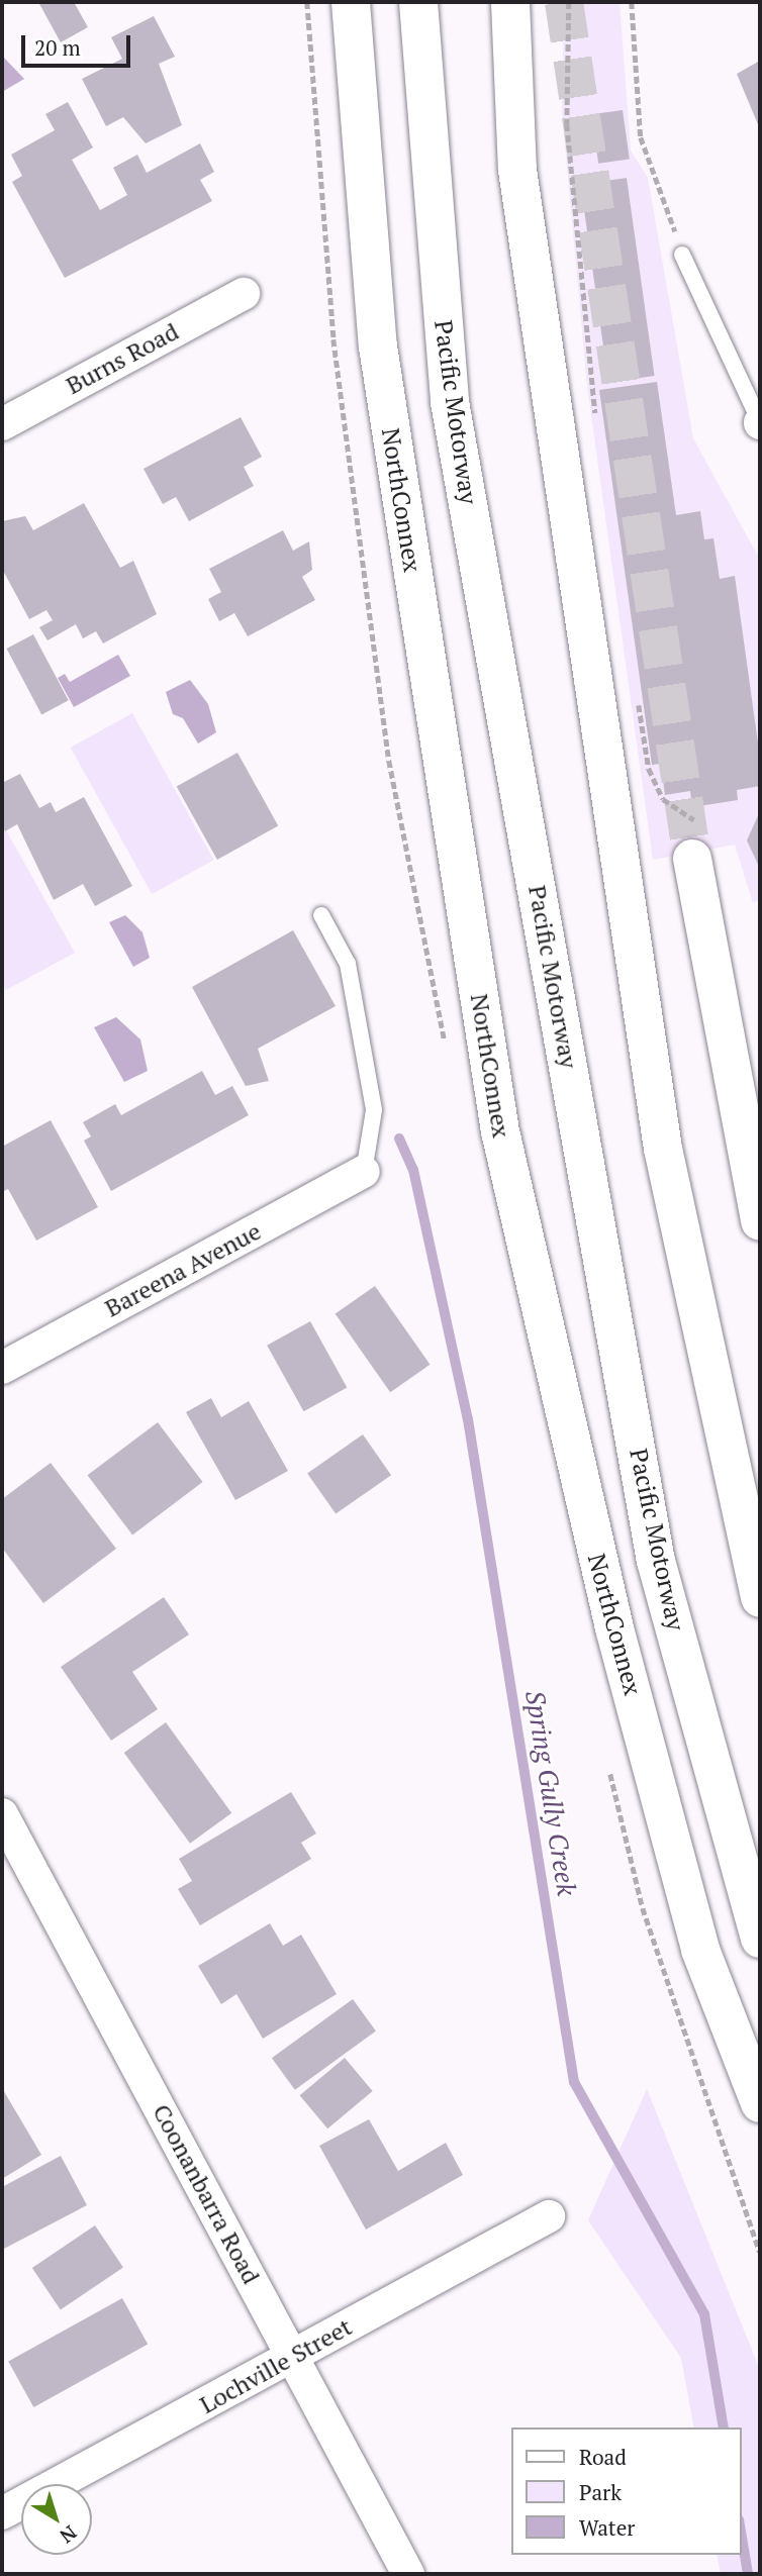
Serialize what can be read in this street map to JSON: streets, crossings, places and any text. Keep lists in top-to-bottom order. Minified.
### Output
{"streets":{"highway":["Pacific Motorway","NorthConnex"],"street":["Burns Road","Bareena Avenue","Coonanbarra Road","Lochville Street"]},"crossings":[["Coonanbarra Road","Lochville Street"]],"water":["Spring Gully Creek"],"legend":["Road","Park","Water"],"scale_bar":"20 m","north":"bottom right"}
